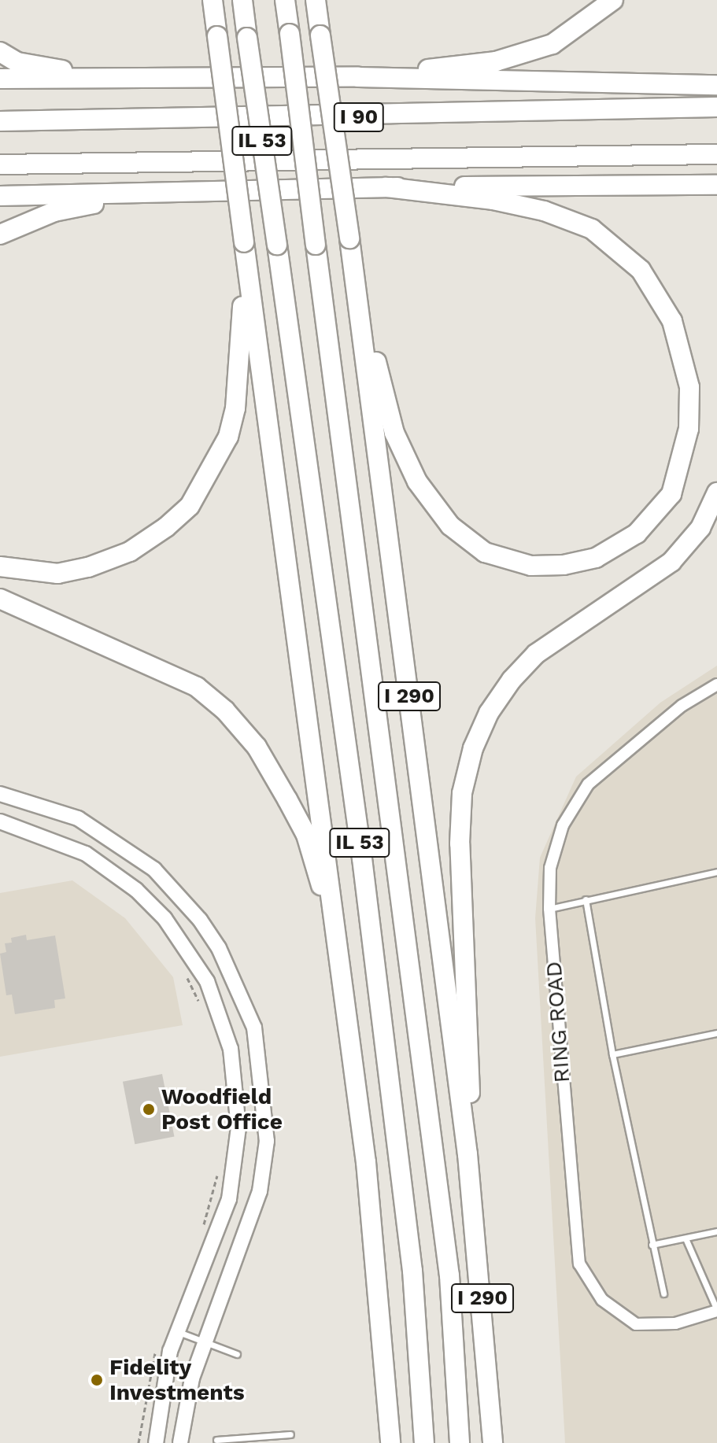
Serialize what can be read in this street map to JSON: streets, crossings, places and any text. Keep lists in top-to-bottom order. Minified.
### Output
{"streets":{"highway":["I 90","IL 53","I 290"],"street":["RING ROAD"]},"places":["Woodfield Post Office","Fidelity Investments"]}
